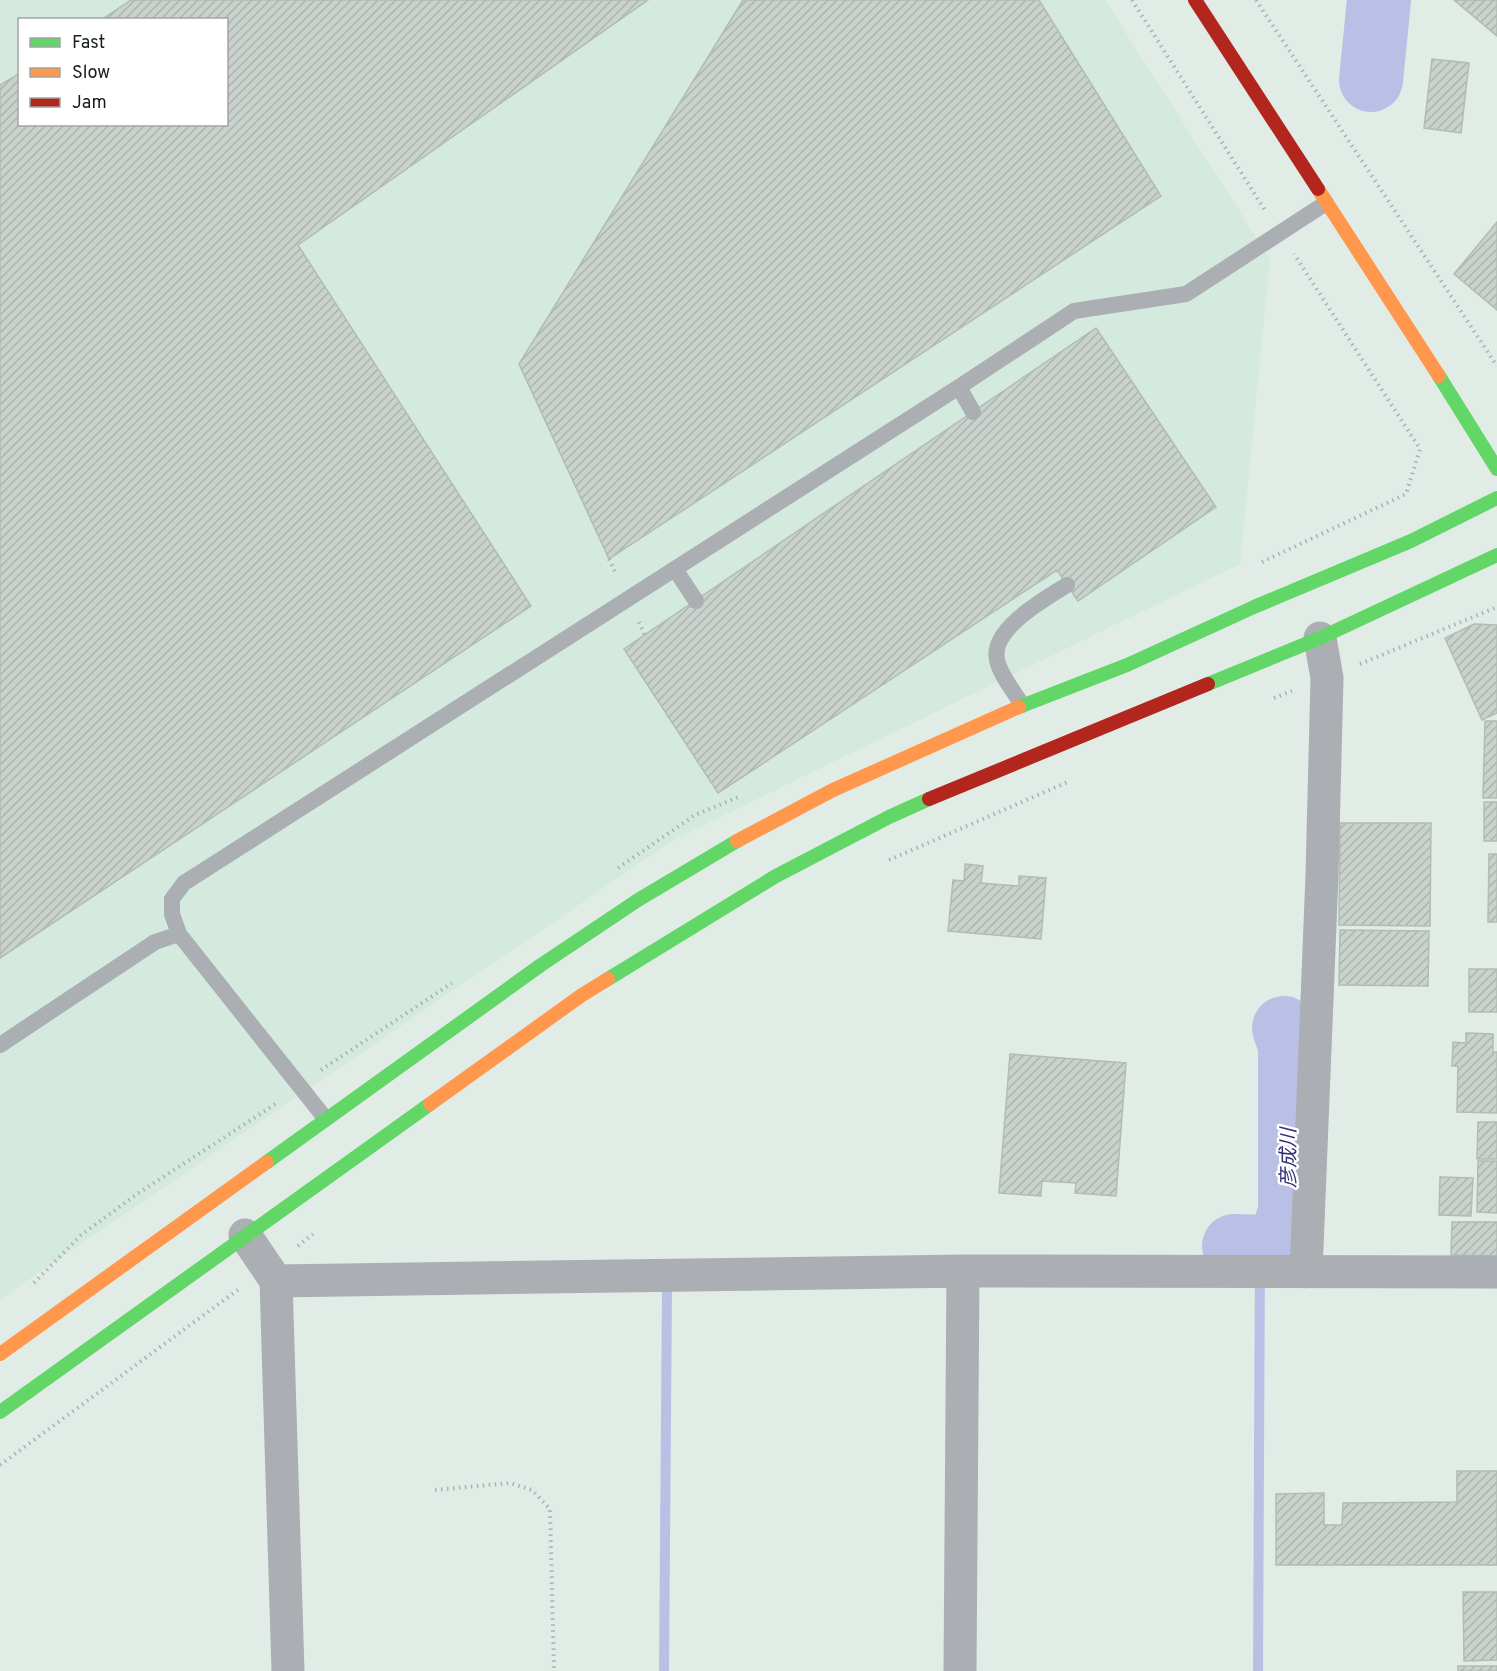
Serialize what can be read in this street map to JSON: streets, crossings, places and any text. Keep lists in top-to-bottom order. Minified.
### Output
{"water":["彦成川"],"legend":["Fast","Slow","Jam"]}
